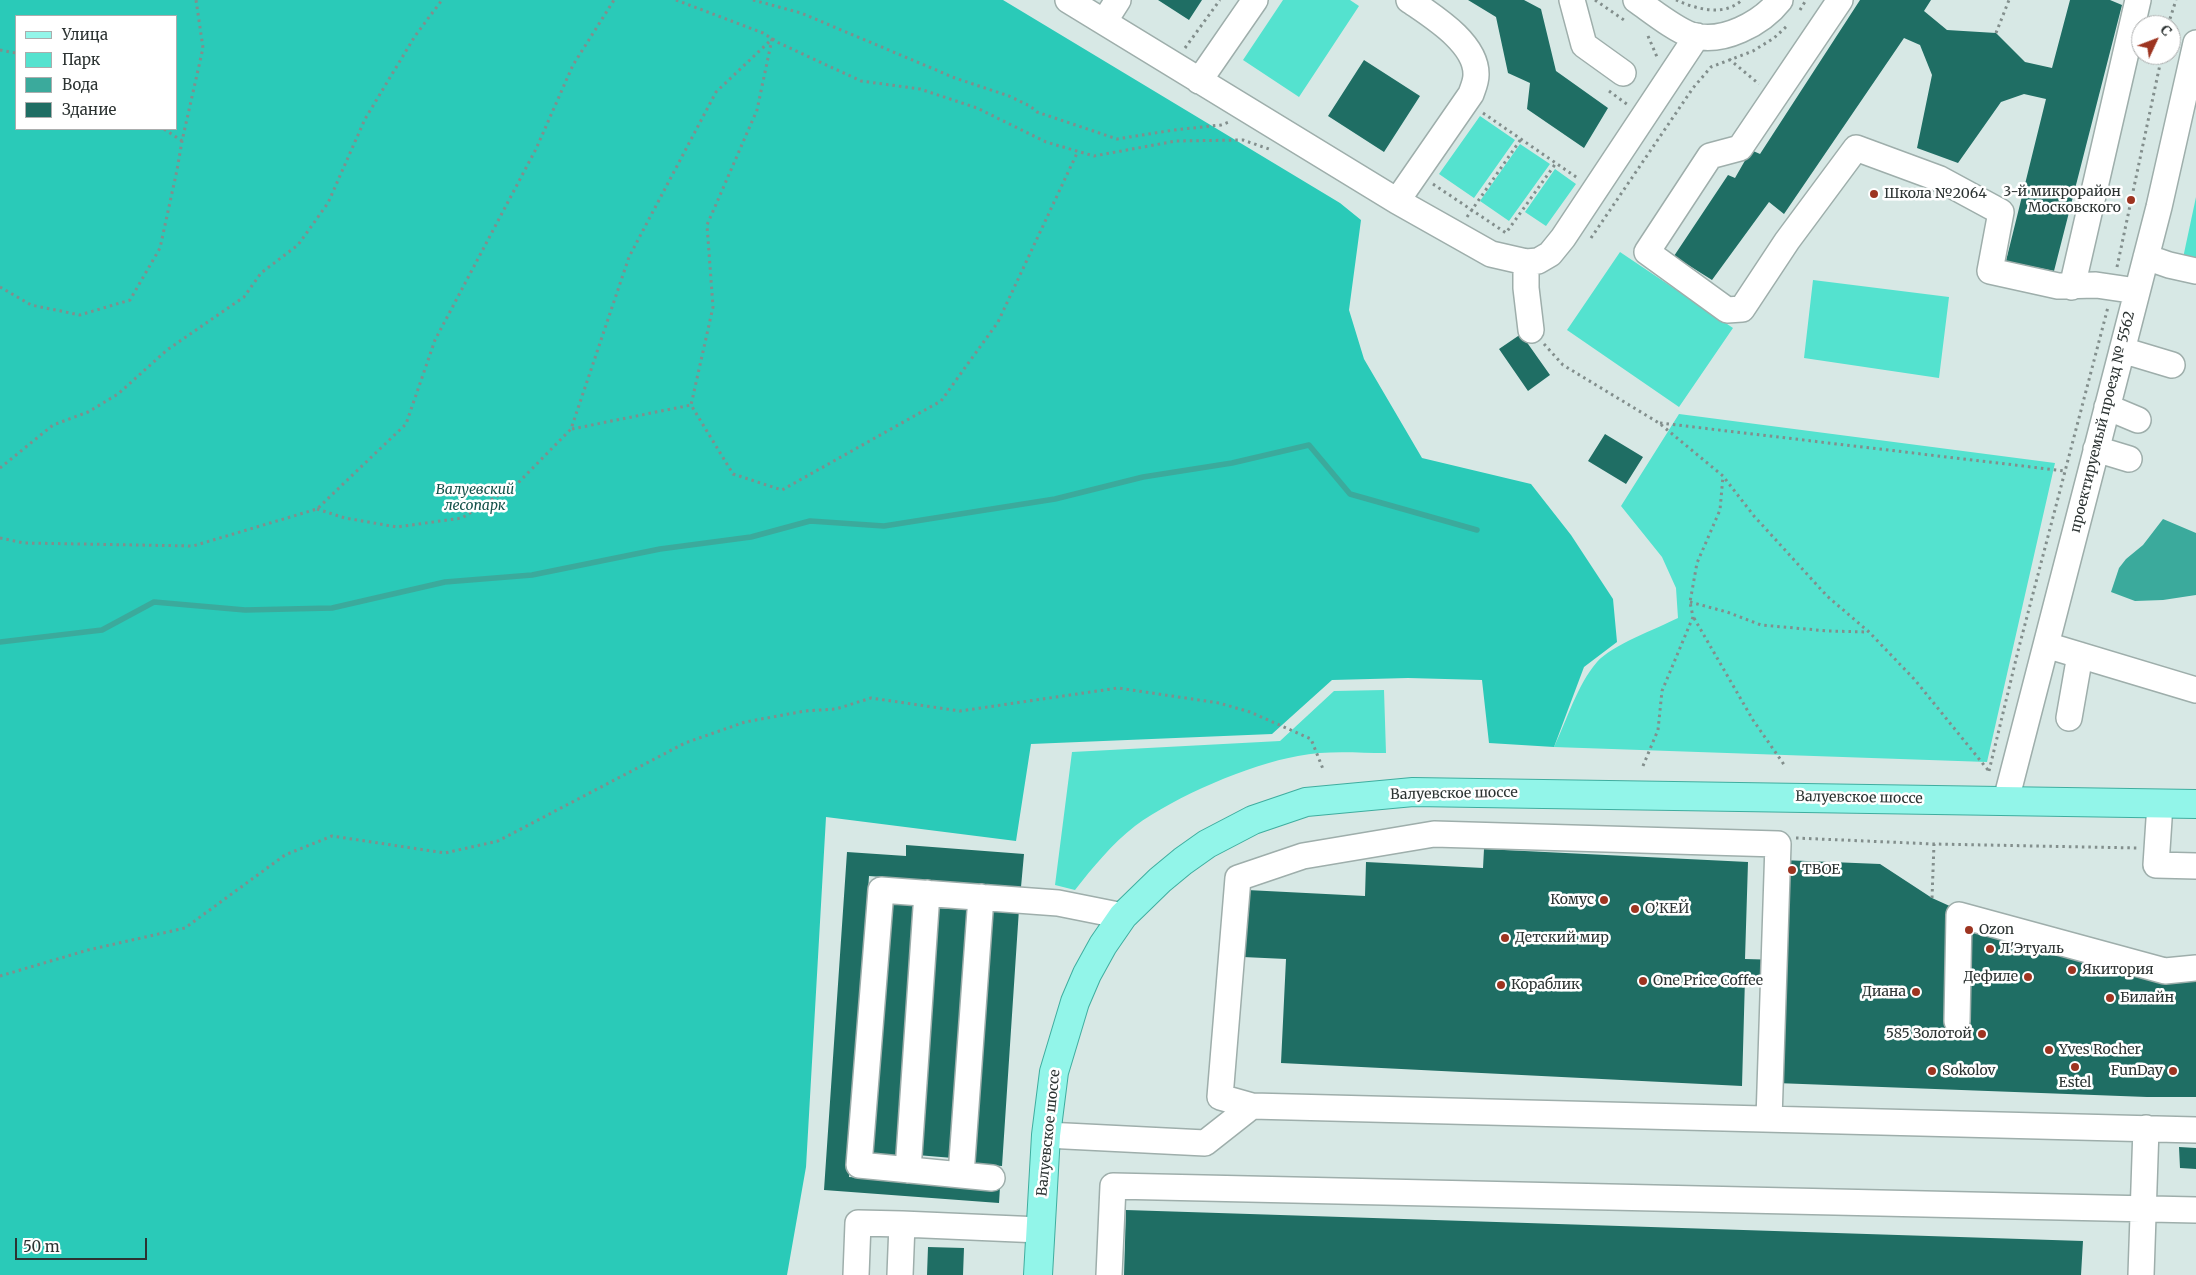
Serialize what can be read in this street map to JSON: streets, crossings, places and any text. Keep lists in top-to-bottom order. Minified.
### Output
{"streets":{"main road":["Валуевское шоссе"],"street":["проектируемый проезд № 5562"]},"crossings":[["проектируемый проезд № 5562","Валуевское шоссе"]],"parks":["Валуевский лесопарк"],"places":["Школа №2064","3-й микрорайон Московского","ТВОЕ","Комус","О’КЕЙ","Ozon","Детский мир","Л'Этуаль","Якитория","Дефиле","One Price Coffee","Кораблик","Диана","Билайн","585 Золотой","Yves Rocher","Estel","Sokolov","FunDay"],"legend":["Улица","Парк","Вода","Здание"],"scale_bar":"50 m","north":"top right"}
